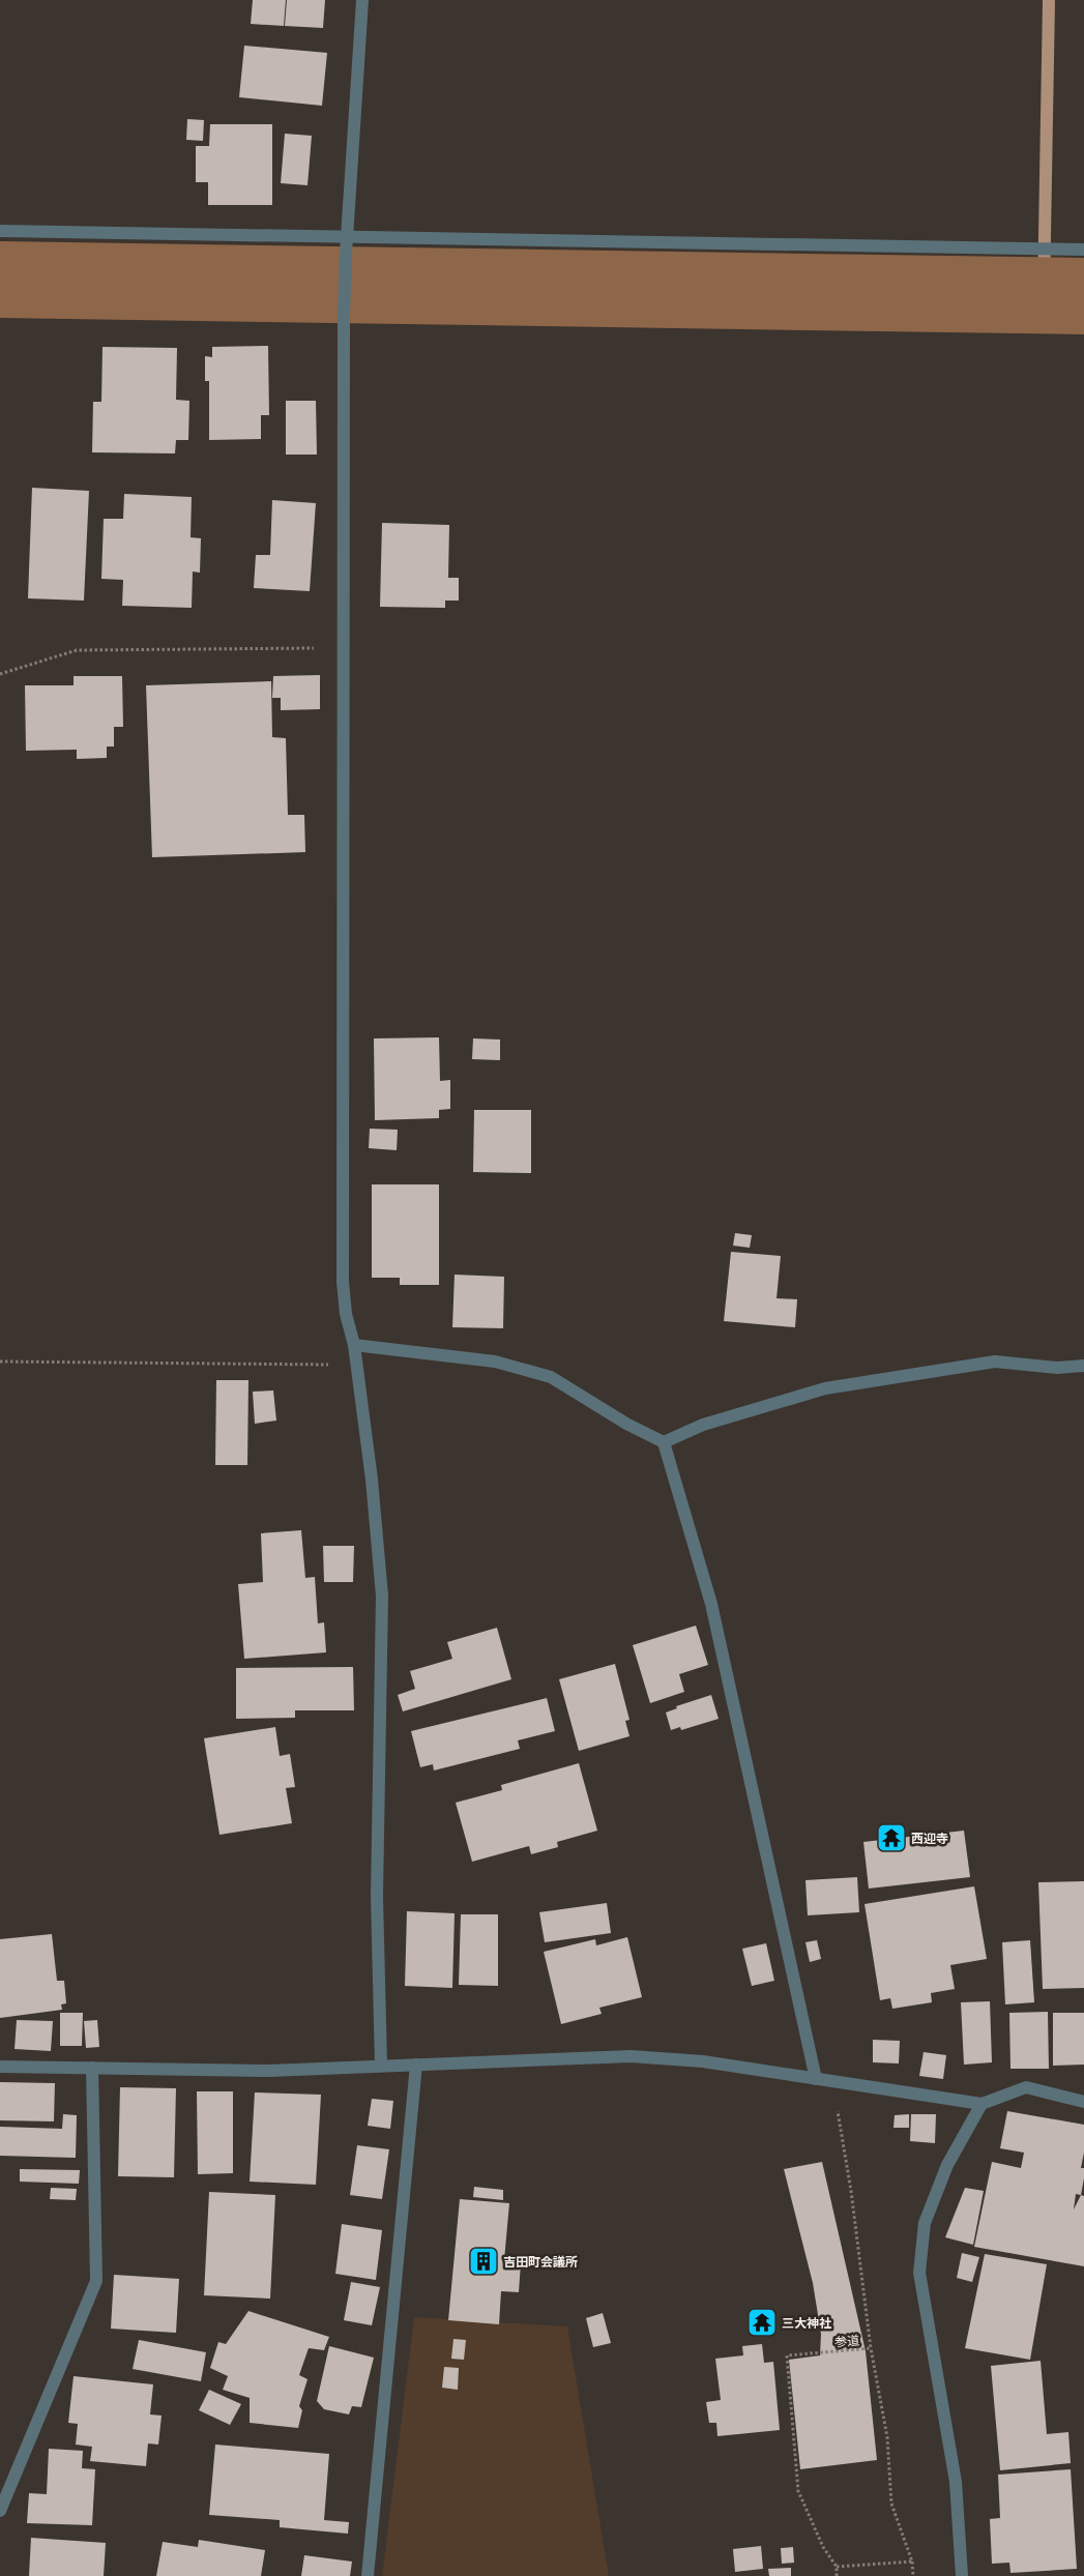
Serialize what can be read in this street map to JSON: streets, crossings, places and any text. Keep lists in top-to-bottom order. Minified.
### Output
{"streets":{"path":["参道"]},"places":{"temple":["西迎寺","三大神社"],"building":["吉田町会議所"]}}
